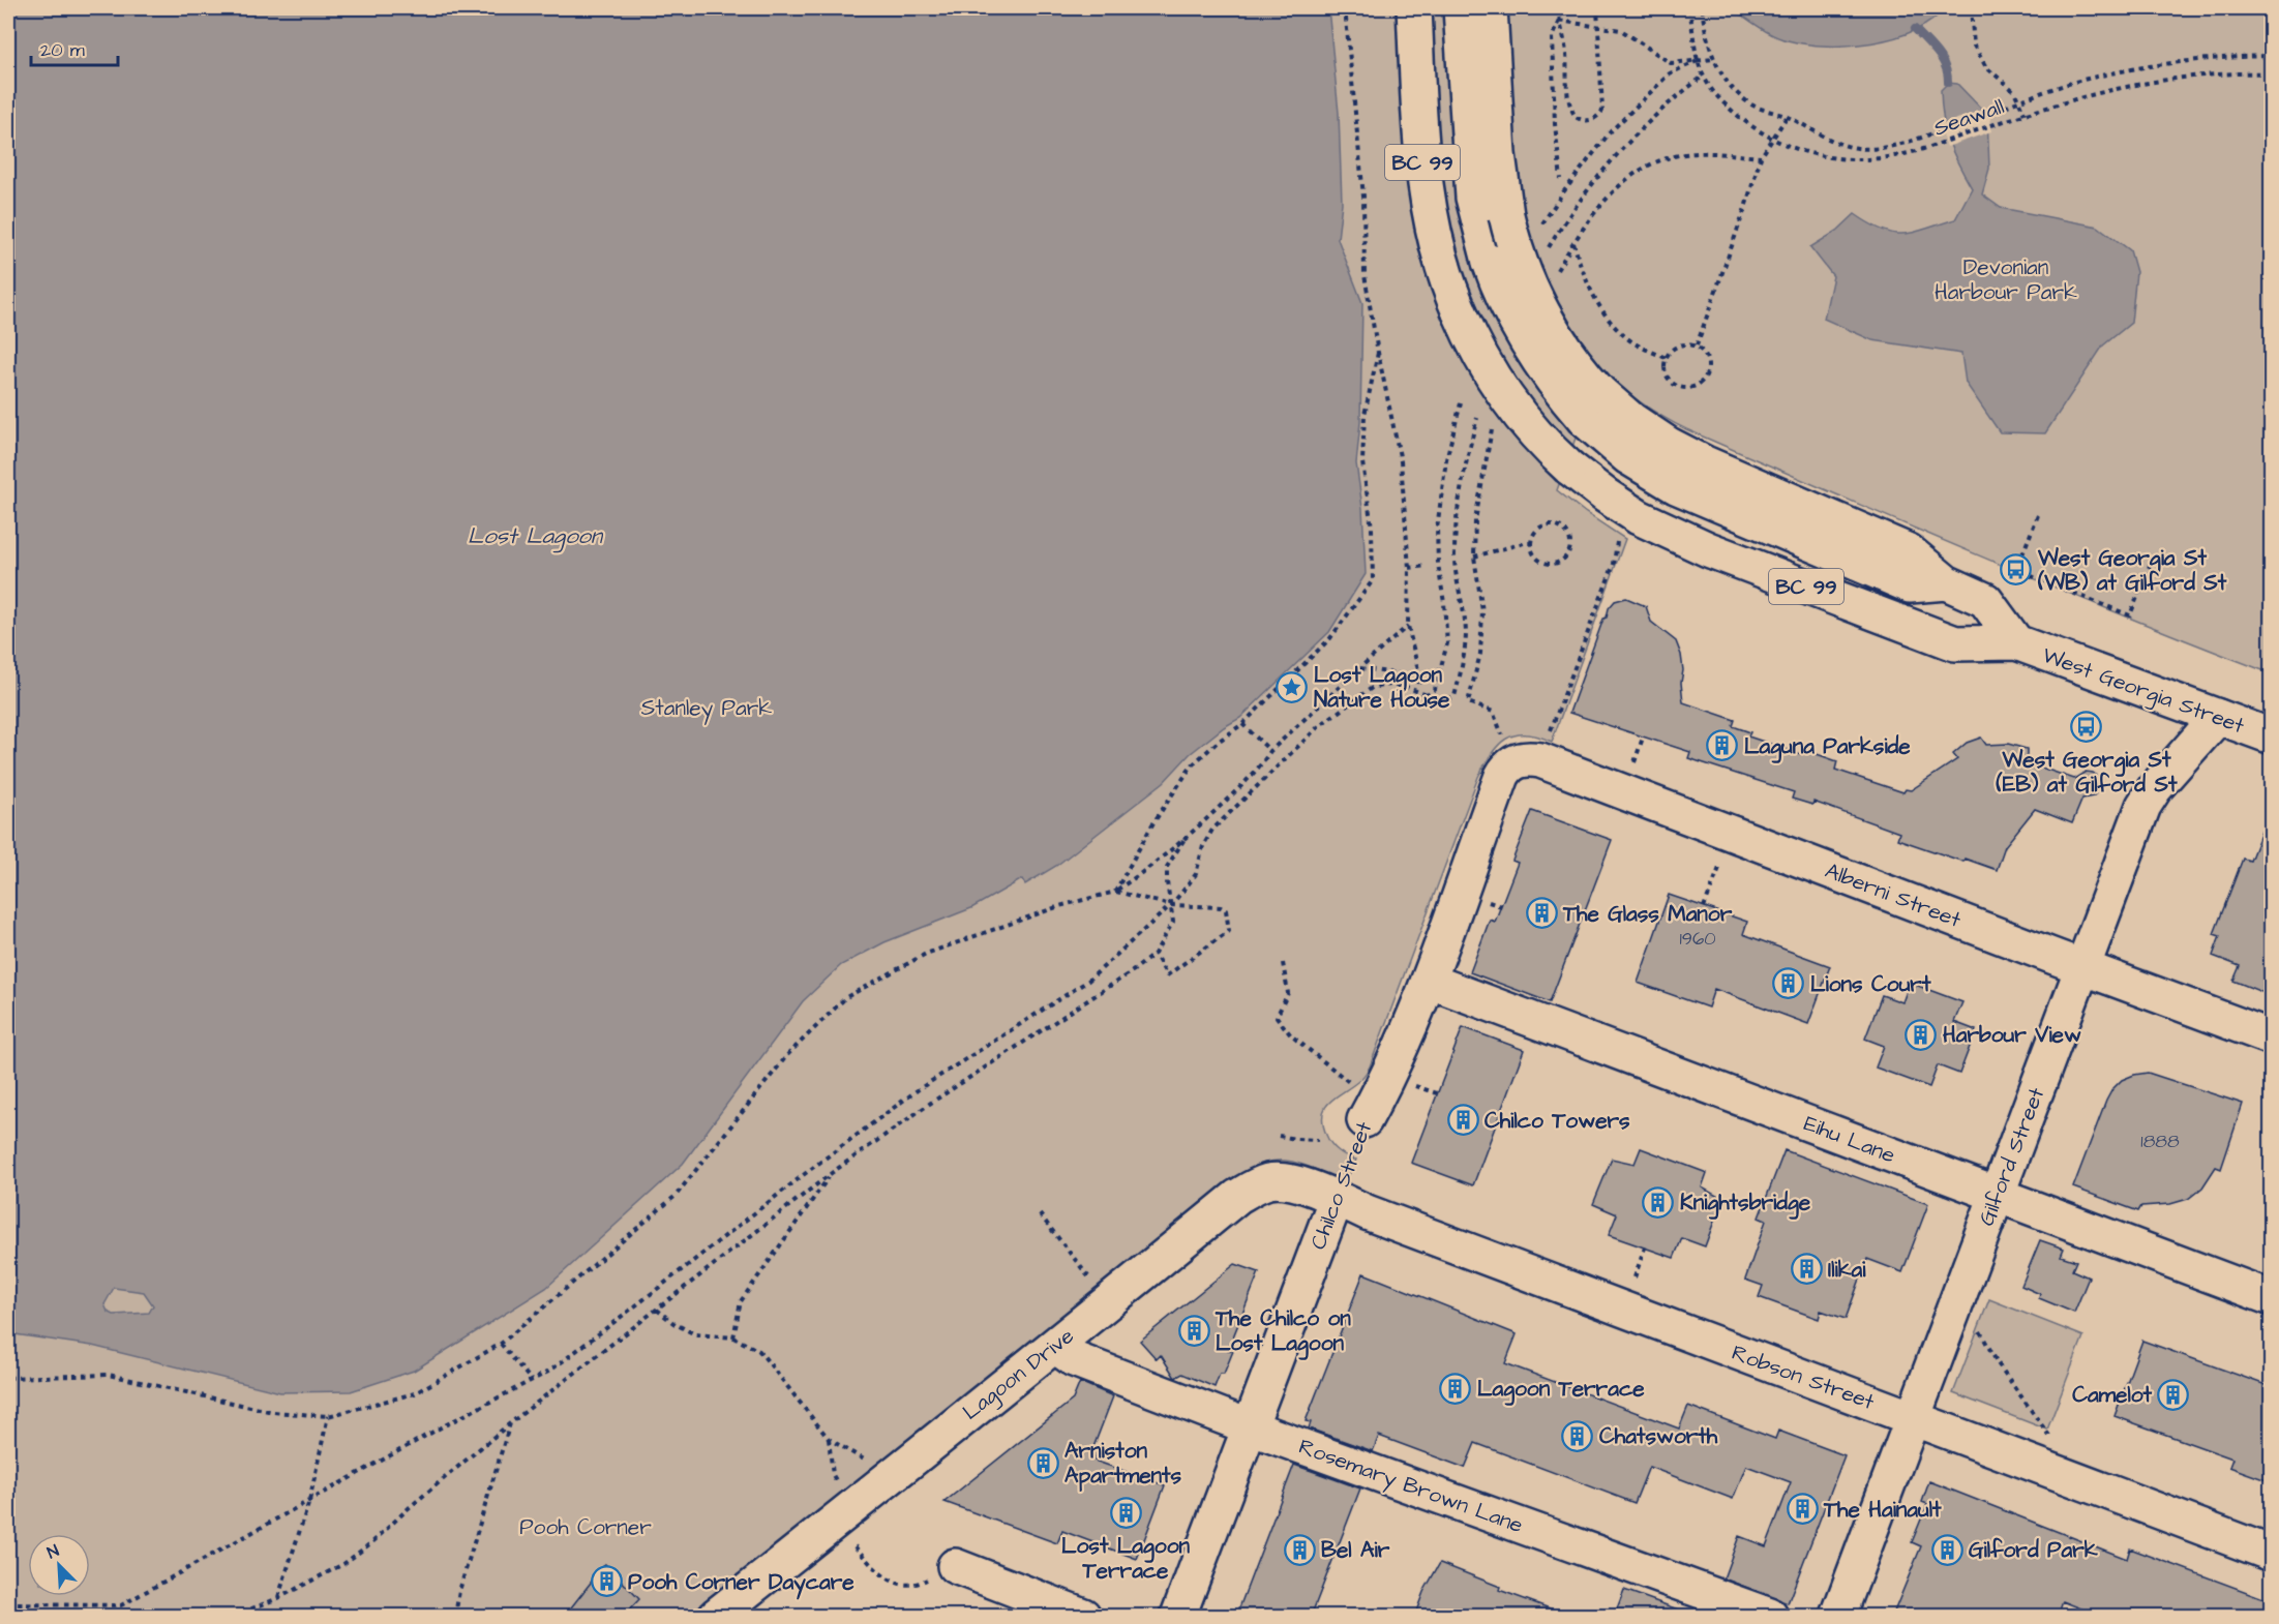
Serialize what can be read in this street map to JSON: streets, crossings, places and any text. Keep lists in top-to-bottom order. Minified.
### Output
{"streets":{"main road":["BC 99","West Georgia Street","Alberni Street","Eihu Lane","Gilford Street","Chilco Street","Lagoon Drive","Robson Street","Rosemary Brown Lane"],"path":["Seawall"]},"crossings":[["BC 99","West Georgia Street"],["West Georgia Street","Gilford Street"],["Alberni Street","Gilford Street"],["Alberni Street","Chilco Street"],["Eihu Lane","Gilford Street"],["Eihu Lane","Chilco Street"],["Gilford Street","Robson Street"],["Chilco Street","Lagoon Drive"],["Chilco Street","Robson Street"],["Chilco Street","Rosemary Brown Lane"],["Lagoon Drive","Robson Street"],["Lagoon Drive","Rosemary Brown Lane"]],"water":["Lost Lagoon"],"parks":["Devonian Harbour Park","Stanley Park","Pooh Corner"],"places":{"bus stop":["West Georgia St (WB) at Gilford St","West Georgia St (EB) at Gilford St"],"place":["Lost Lagoon Nature House"],"building":["Laguna Parkside","The Glass Manor","Lions Court","Harbour View","Chilco Towers","Knightsbridge","Ilikai","The Chilco on Lost Lagoon","Lagoon Terrace","Camelot","Chatsworth","Arniston Apartments","The Hainault","Lost Lagoon Terrace","Bel Air","Gilford Park","Pooh Corner Daycare"]},"house_numbers":["1960","1888"],"scale_bar":"20 m","north":"top left"}
